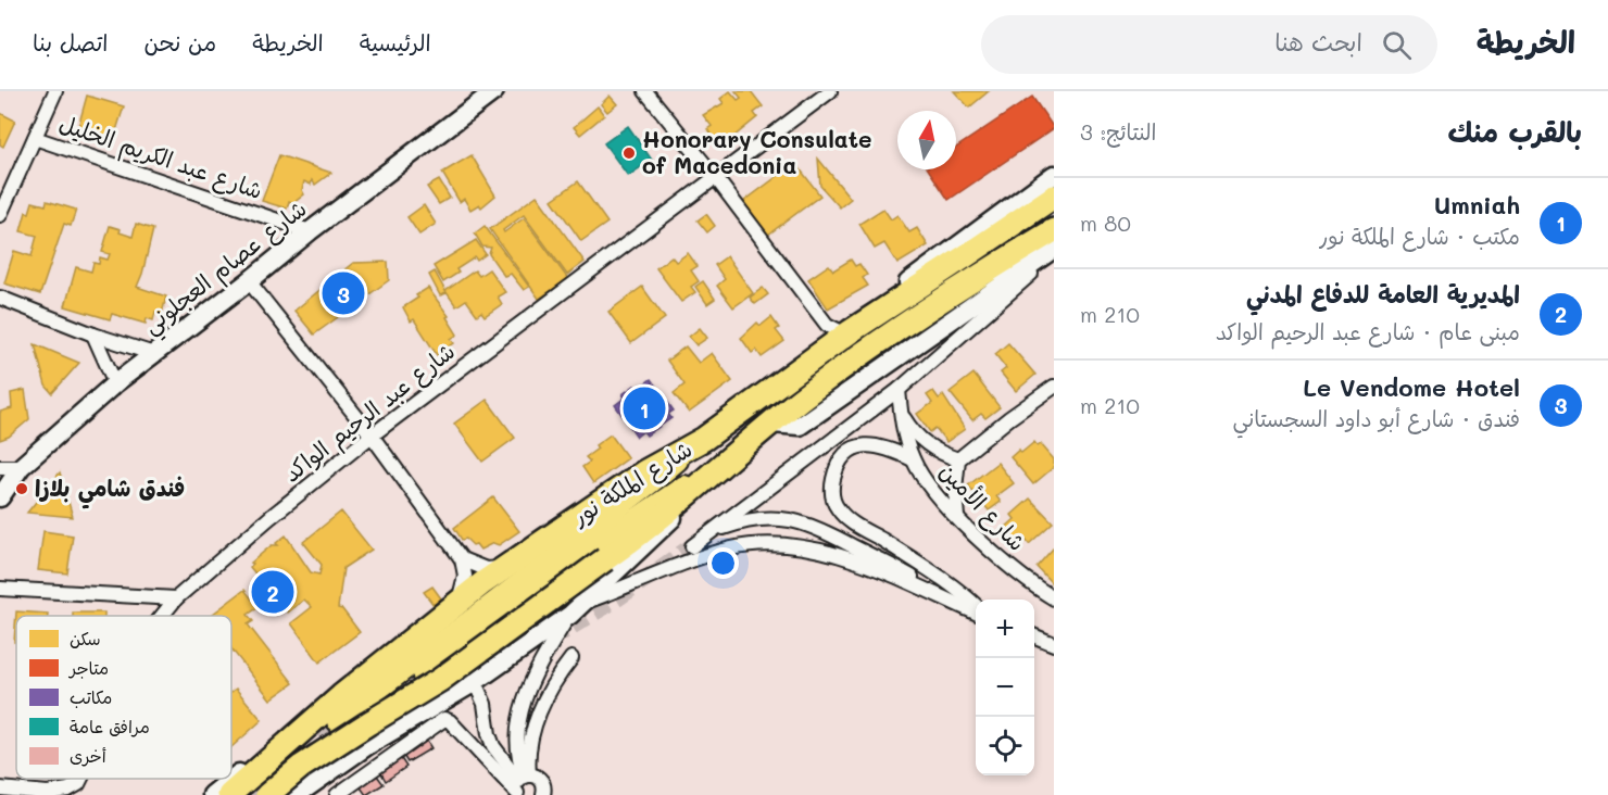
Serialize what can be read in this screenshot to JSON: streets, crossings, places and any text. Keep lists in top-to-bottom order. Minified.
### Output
{"streets":{"highway":["شارع الملكة نور"],"street":["شارع عبد الكريم الخليل","شارع عصام العجلوني","شارع عبد الرحيم الواكد","شارع الأمين"]},"crossings":[["شارع عبد الكريم الخليل","شارع عصام العجلوني"]],"places":["Honorary Consulate of Macedonia","فندق شامي بلازا"],"legend":["سكن","متاجر","مكاتب","مرافق عامة","أخرى"],"north":"top","page":{"header":"الخريطة","search":"ابحث هنا","nav":["الرئيسية","الخريطة","من نحن","اتصل بنا"],"heading":["بالقرب منك","النتائج: 3"],"list":[{"mark":"1","name":"Umniah","note":"مكتب · شارع الملكة نور","value":"80 m"},{"mark":"2","name":"المديرية العامة للدفاع المدني","note":"مبنى عام · شارع عبد الرحيم الواكد","value":"210 m"},{"mark":"3","name":"Le Vendome Hotel","note":"فندق · شارع أبو داود السجستاني","value":"210 m"}],"pins":["3","1","2"],"map_buttons":["+","−"]}}
